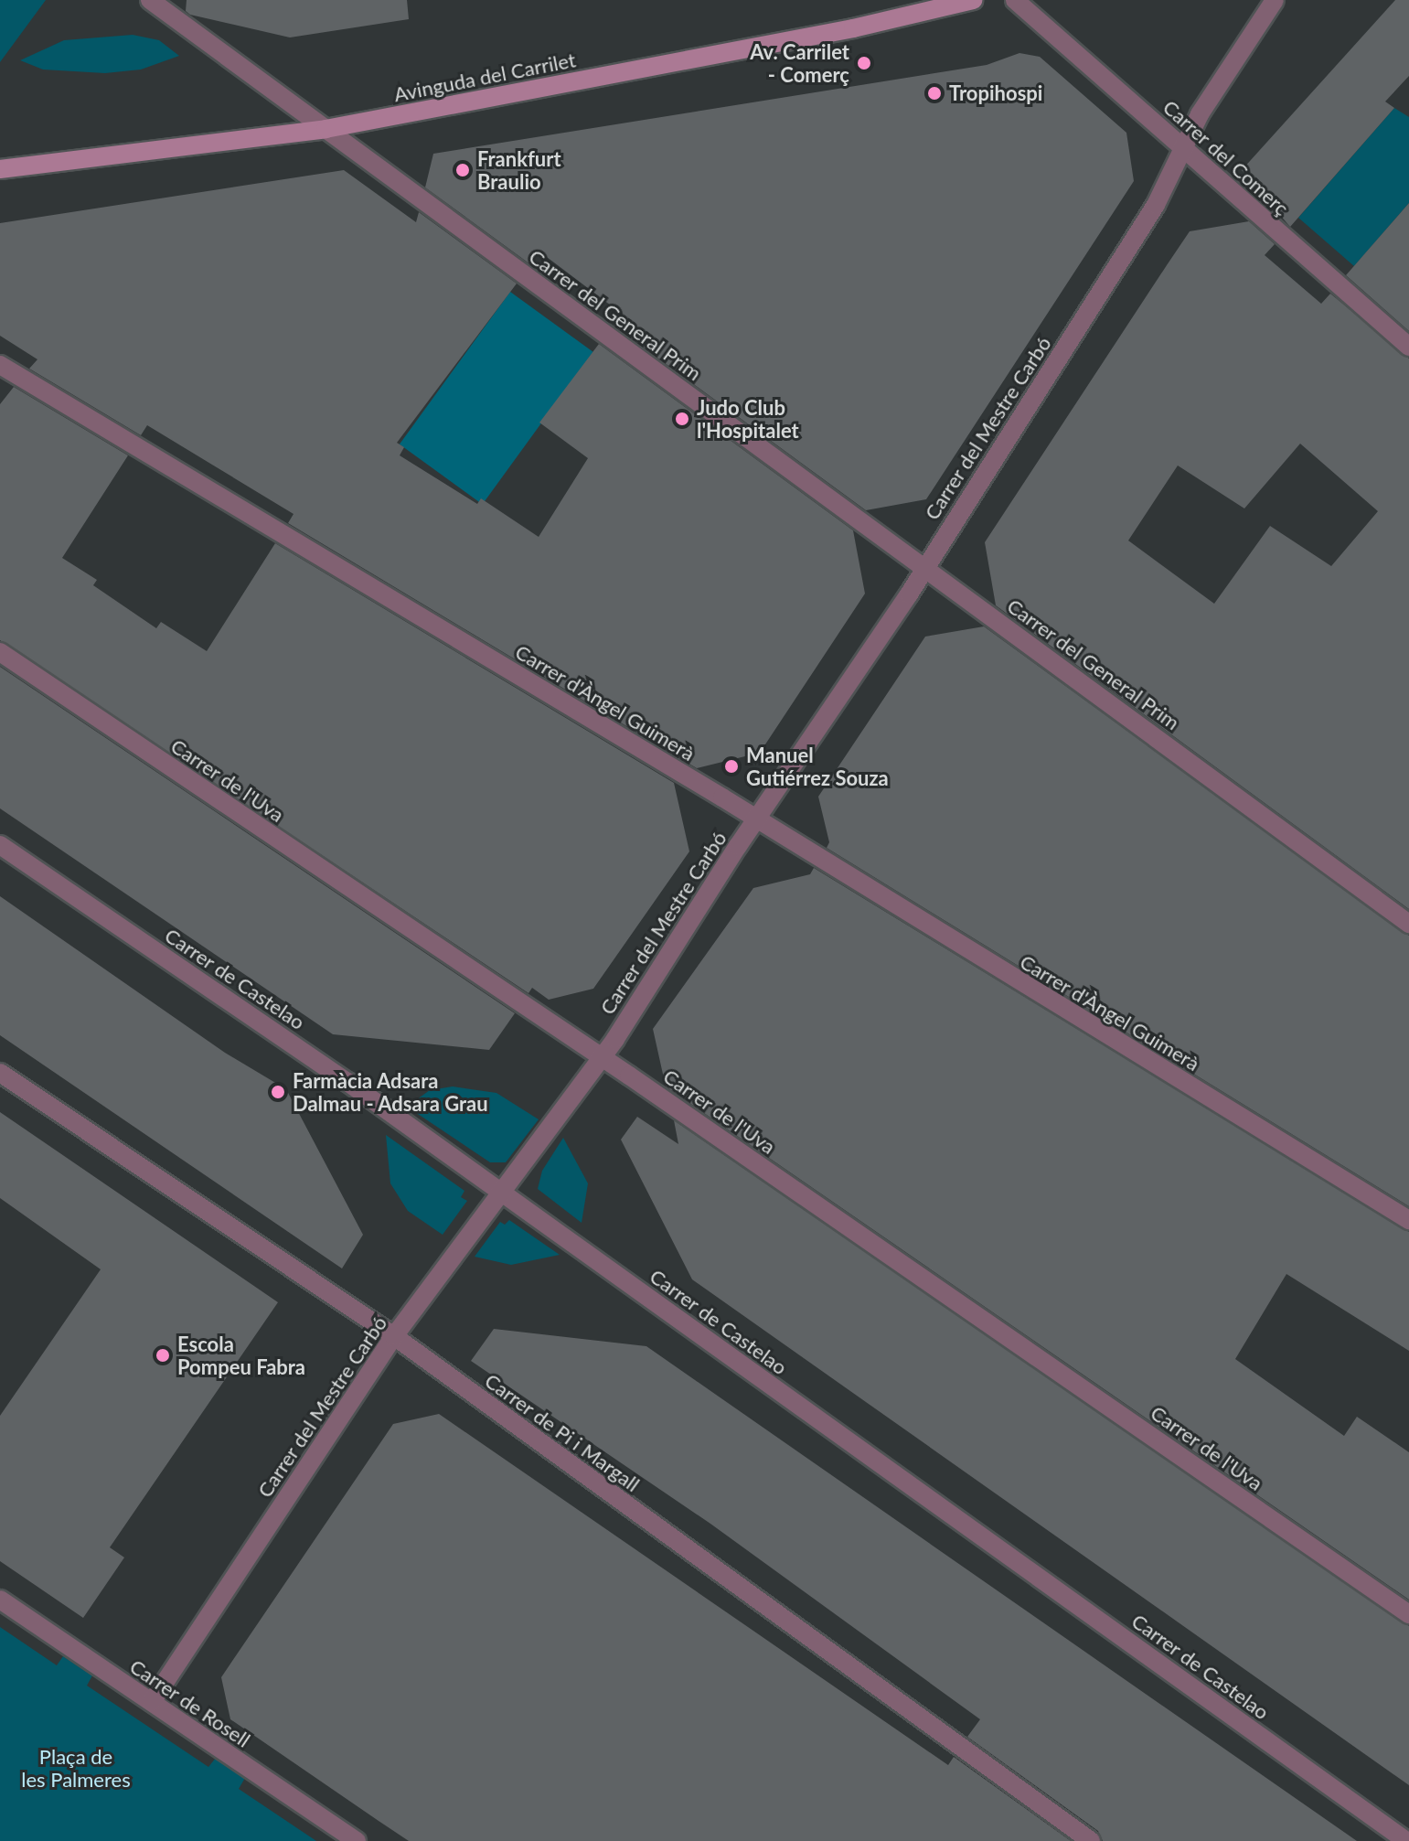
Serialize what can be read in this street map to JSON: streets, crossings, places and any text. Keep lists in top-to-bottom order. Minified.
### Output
{"streets":{"street":["Avinguda del Carrilet","Carrer del Comerç","Carrer del General Prim","Carrer del Mestre Carbó","Carrer d'Àngel Guimerà","Carrer de l'Uva","Carrer de Castelao","Carrer de Pi i Margall","Carrer de Rosell"]},"crossings":[["Avinguda del Carrilet","Carrer del General Prim"],["Carrer del Comerç","Carrer del Mestre Carbó"],["Carrer del General Prim","Carrer del Mestre Carbó"],["Carrer del Mestre Carbó","Carrer d'Àngel Guimerà"],["Carrer del Mestre Carbó","Carrer de l'Uva"],["Carrer del Mestre Carbó","Carrer de Castelao"],["Carrer del Mestre Carbó","Carrer de Pi i Margall"],["Carrer del Mestre Carbó","Carrer de Rosell"]],"parks":["Plaça de les Palmeres"],"places":["Av. Carrilet - Comerç","Tropihospi","Frankfurt Braulio","Judo Club l'Hospitalet","Manuel Gutiérrez Souza","Farmàcia Adsara Dalmau - Adsara Grau","Escola Pompeu Fabra"]}
